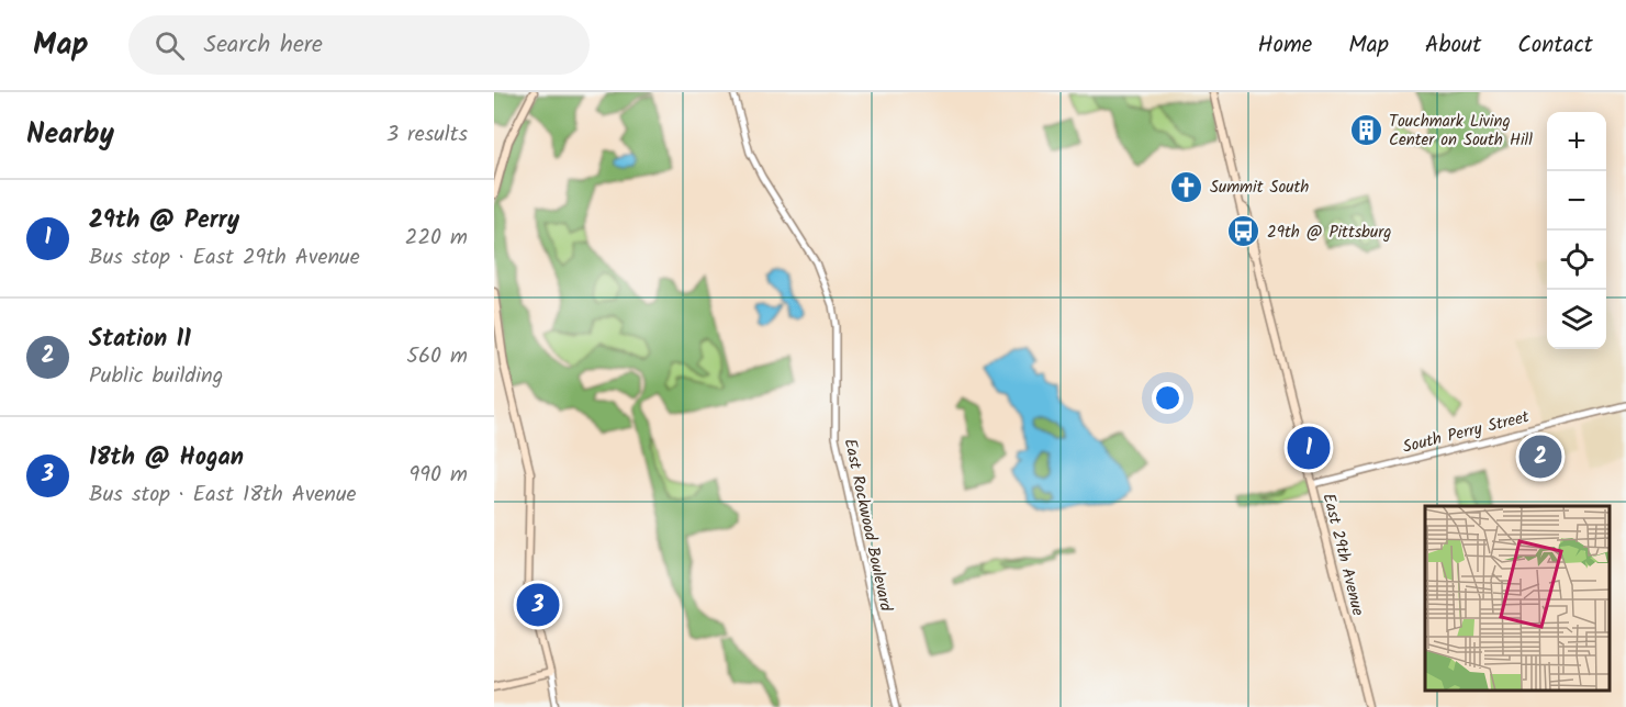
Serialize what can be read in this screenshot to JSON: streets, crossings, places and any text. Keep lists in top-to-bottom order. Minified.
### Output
{"streets":{"main road":["East 29th Avenue"],"street":["South Perry Street","East Rockwood Boulevard"]},"crossings":[["South Perry Street","East 29th Avenue"]],"places":{"building":["Touchmark Living Center on South Hill"],"church":["Summit South"],"bus stop":["29th @ Pittsburg"]},"page":{"header":"Map","search":"Search here","nav":["Home","Map","About","Contact"],"heading":["Nearby","3 results"],"map_buttons":["+","−"],"list":[{"mark":"1","name":"29th @ Perry","note":"Bus stop · East 29th Avenue","value":"220 m"},{"mark":"2","name":"Station 11","note":"Public building","value":"560 m"},{"mark":"3","name":"18th @ Hogan","note":"Bus stop · East 18th Avenue","value":"990 m"}],"pins":["1","2","3"]}}
